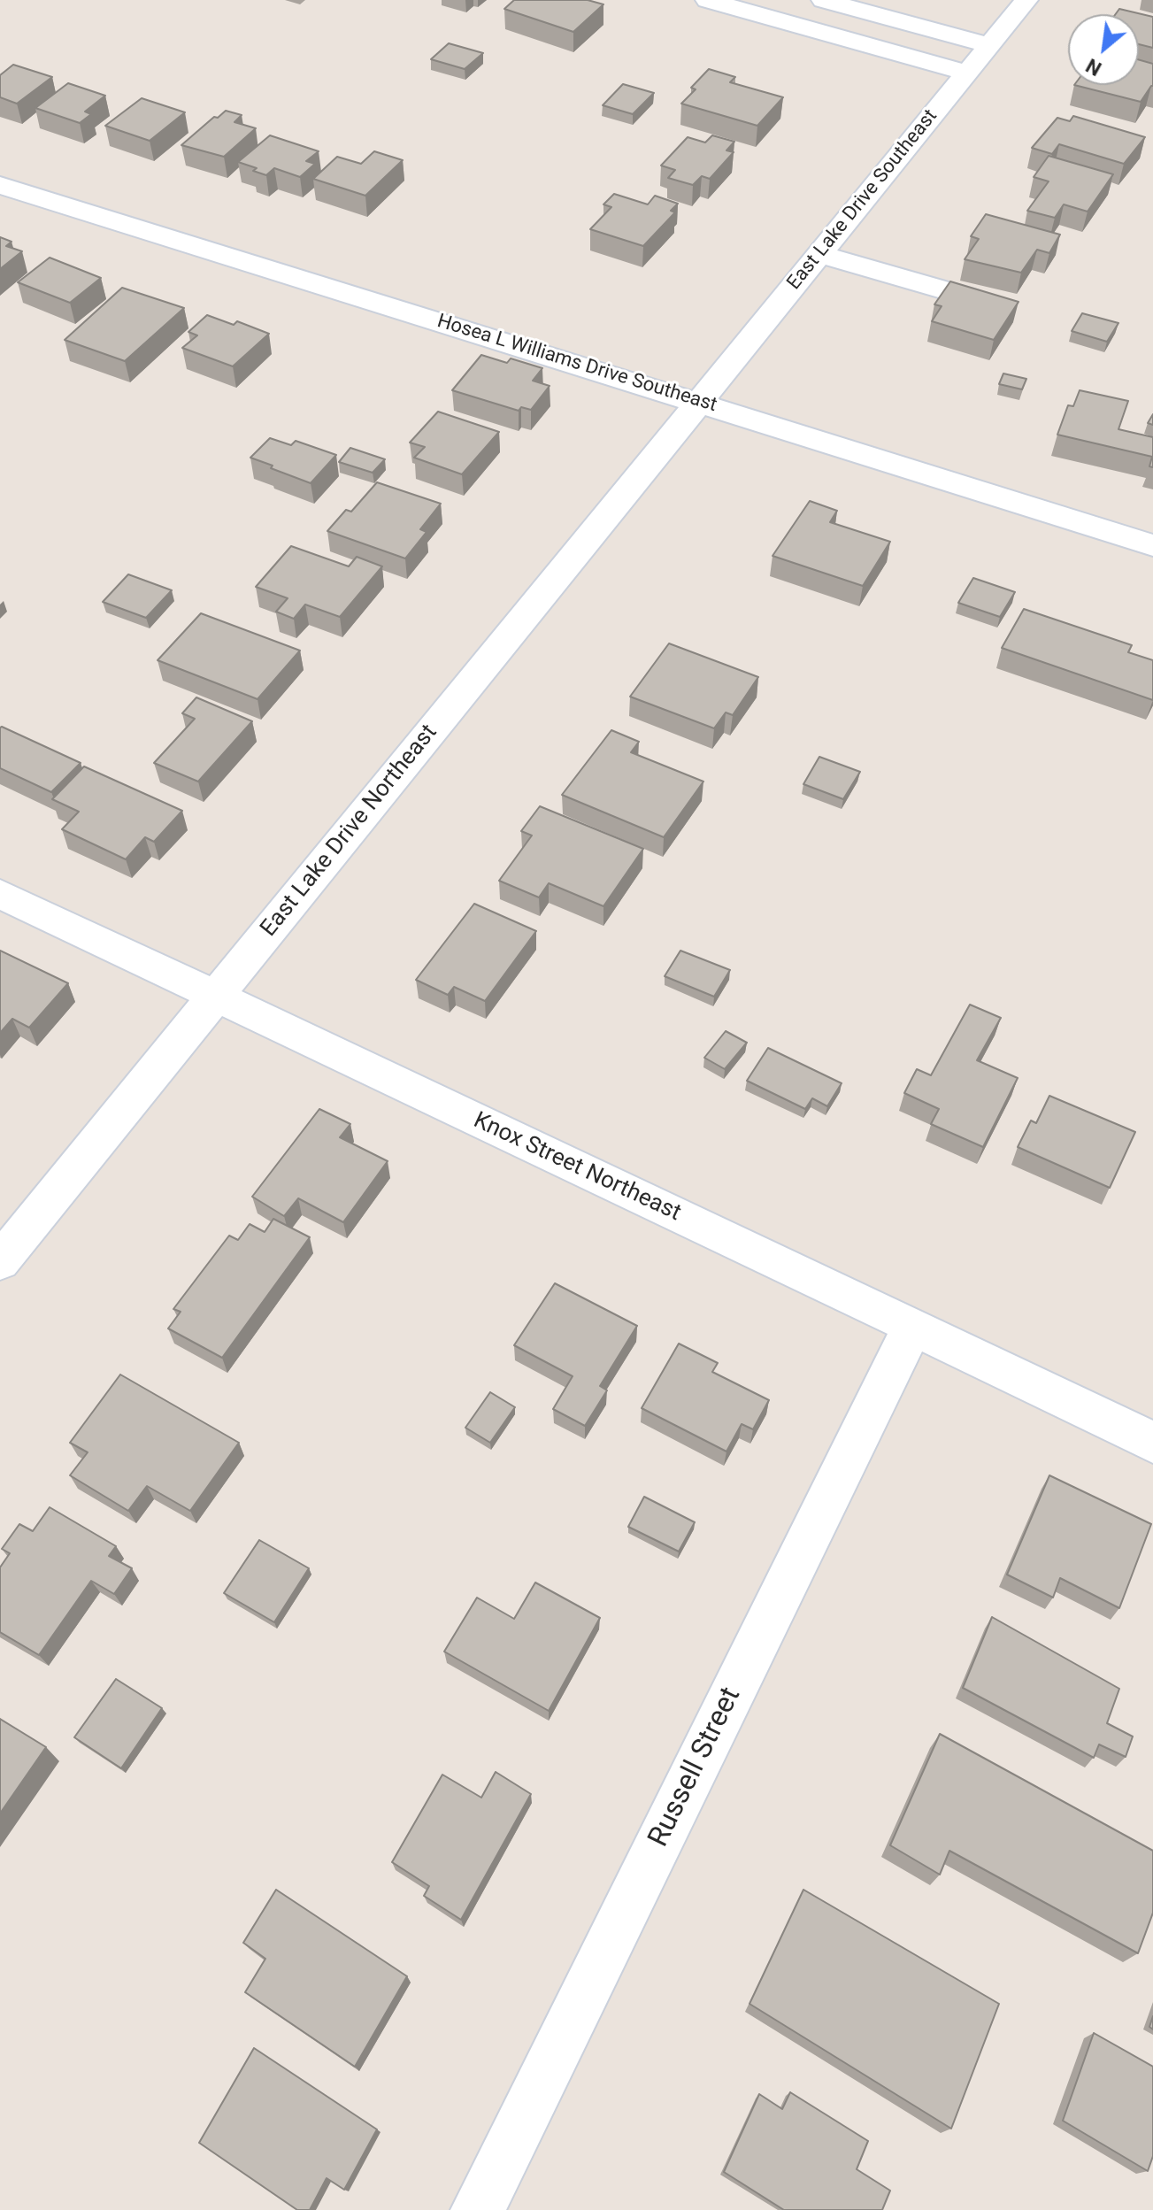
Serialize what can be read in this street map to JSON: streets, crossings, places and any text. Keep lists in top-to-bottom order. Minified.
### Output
{"streets":{"street":["East Lake Drive Southeast","Hosea L Williams Drive Southeast","East Lake Drive Northeast","Knox Street Northeast","Russell Street"]},"crossings":[["East Lake Drive Southeast","Hosea L Williams Drive Southeast"],["East Lake Drive Southeast","East Lake Drive Northeast"],["Hosea L Williams Drive Southeast","East Lake Drive Northeast"],["East Lake Drive Northeast","Knox Street Northeast"],["Knox Street Northeast","Russell Street"]],"north":"bottom left"}
